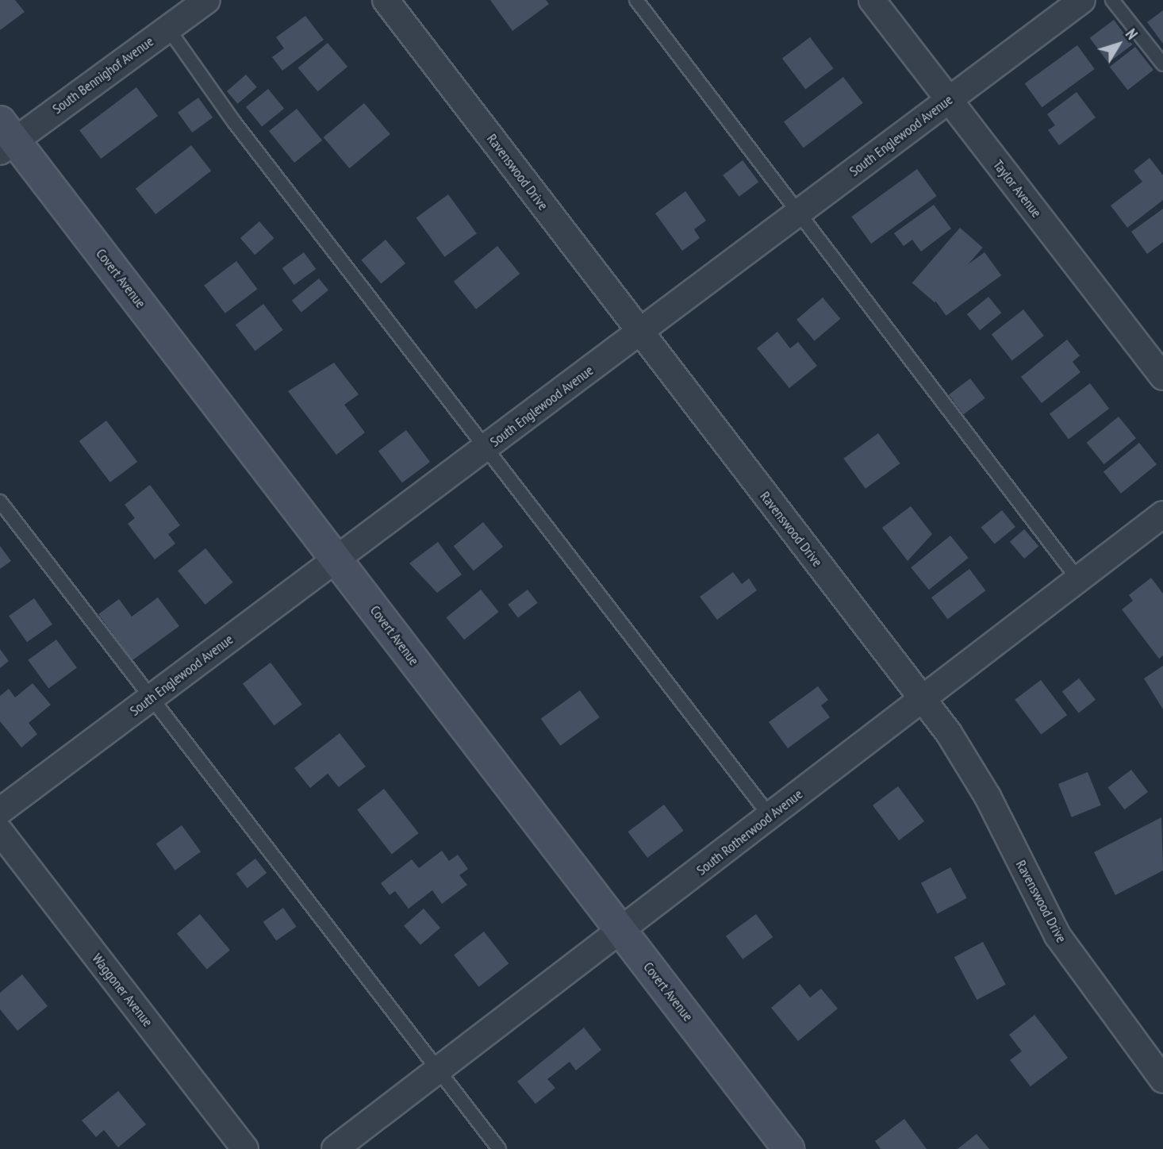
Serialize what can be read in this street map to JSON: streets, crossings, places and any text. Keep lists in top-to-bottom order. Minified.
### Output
{"streets":{"main road":["Covert Avenue"],"street":["South Bennighof Avenue","South Englewood Avenue","Ravenswood Drive","Taylor Avenue","South Rotherwood Avenue","Waggoner Avenue"]},"crossings":[["South Bennighof Avenue","Covert Avenue"],["South Englewood Avenue","Ravenswood Drive"],["South Englewood Avenue","Taylor Avenue"],["South Englewood Avenue","Covert Avenue"],["Ravenswood Drive","South Rotherwood Avenue"],["Covert Avenue","South Rotherwood Avenue"]],"north":"top right"}
